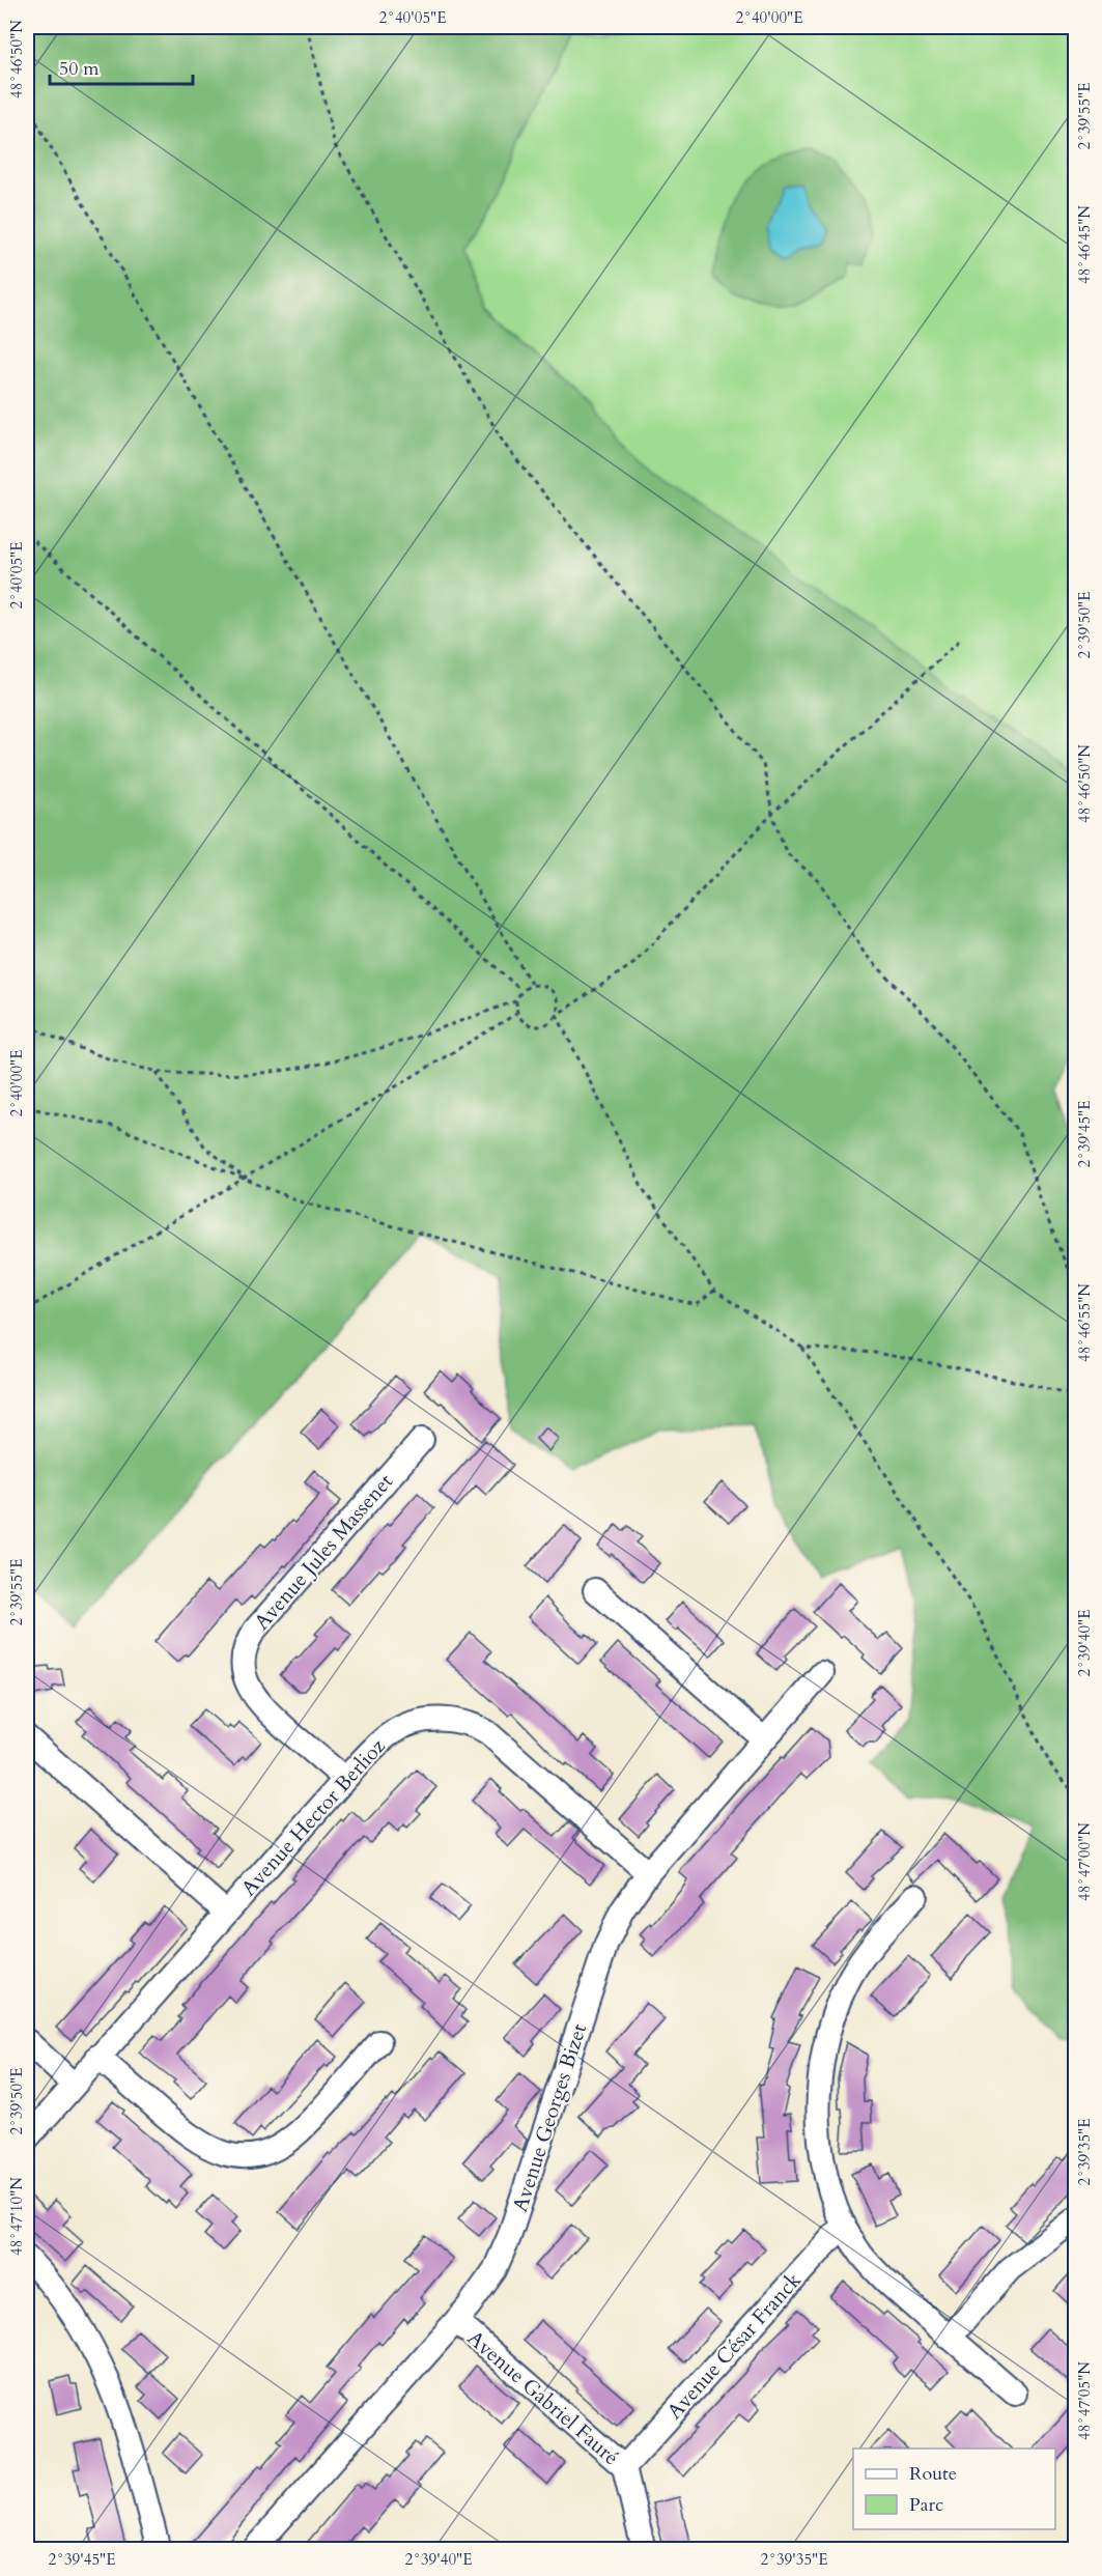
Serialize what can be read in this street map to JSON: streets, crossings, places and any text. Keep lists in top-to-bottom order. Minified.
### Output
{"streets":{"street":["Avenue Jules Massenet","Avenue Hector Berlioz","Avenue Georges Bizet","Avenue César Franck","Avenue Gabriel Fauré"]},"crossings":[["Avenue Jules Massenet","Avenue Hector Berlioz"],["Avenue Hector Berlioz","Avenue Georges Bizet"],["Avenue Georges Bizet","Avenue Gabriel Fauré"],["Avenue César Franck","Avenue Gabriel Fauré"]],"legend":["Route","Parc"],"scale_bar":"50 m","coordinates":["2°40'05\"E","2°40'00\"E","48°46'50\"N","2°39'55\"E","48°46'45\"N","2°39'50\"E","2°39'45\"E","48°46'55\"N","2°39'40\"E","48°47'00\"N","2°39'35\"E","48°47'10\"N","48°47'05\"N"]}
